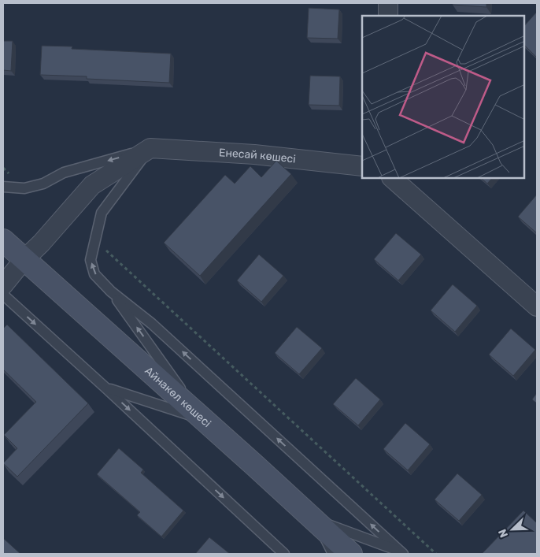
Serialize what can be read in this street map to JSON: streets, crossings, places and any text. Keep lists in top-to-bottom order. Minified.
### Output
{"streets":{"main road":["Айнакөл көшесі"],"street":["Енесай көшесі"]},"north":"bottom left"}
